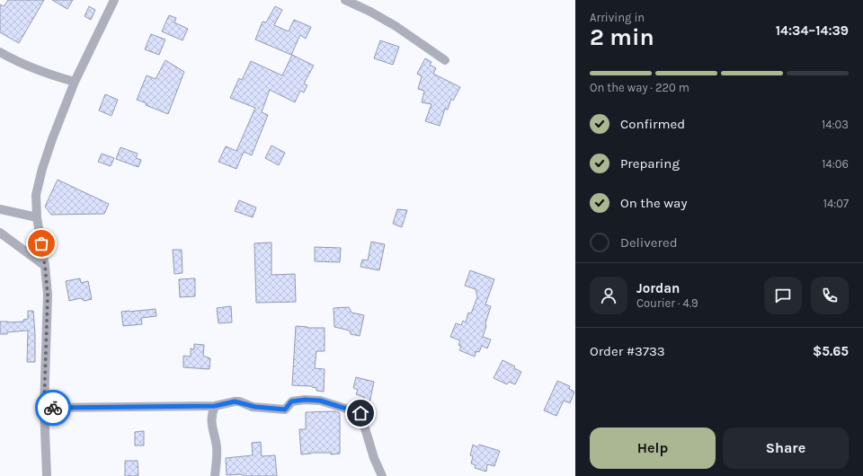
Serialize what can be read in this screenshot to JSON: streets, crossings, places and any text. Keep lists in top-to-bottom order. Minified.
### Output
{"page":{"heading":["2 min","Arriving in","14:34–14:39"],"panel":["Jordan","Courier · 4.9","Order #3733","$5.65"],"bar":"On the way · 220 m","list":[["Confirmed","14:03"],["Preparing","14:06"],["On the way","14:07"],"Delivered"],"buttons":["Help","Share"]}}
